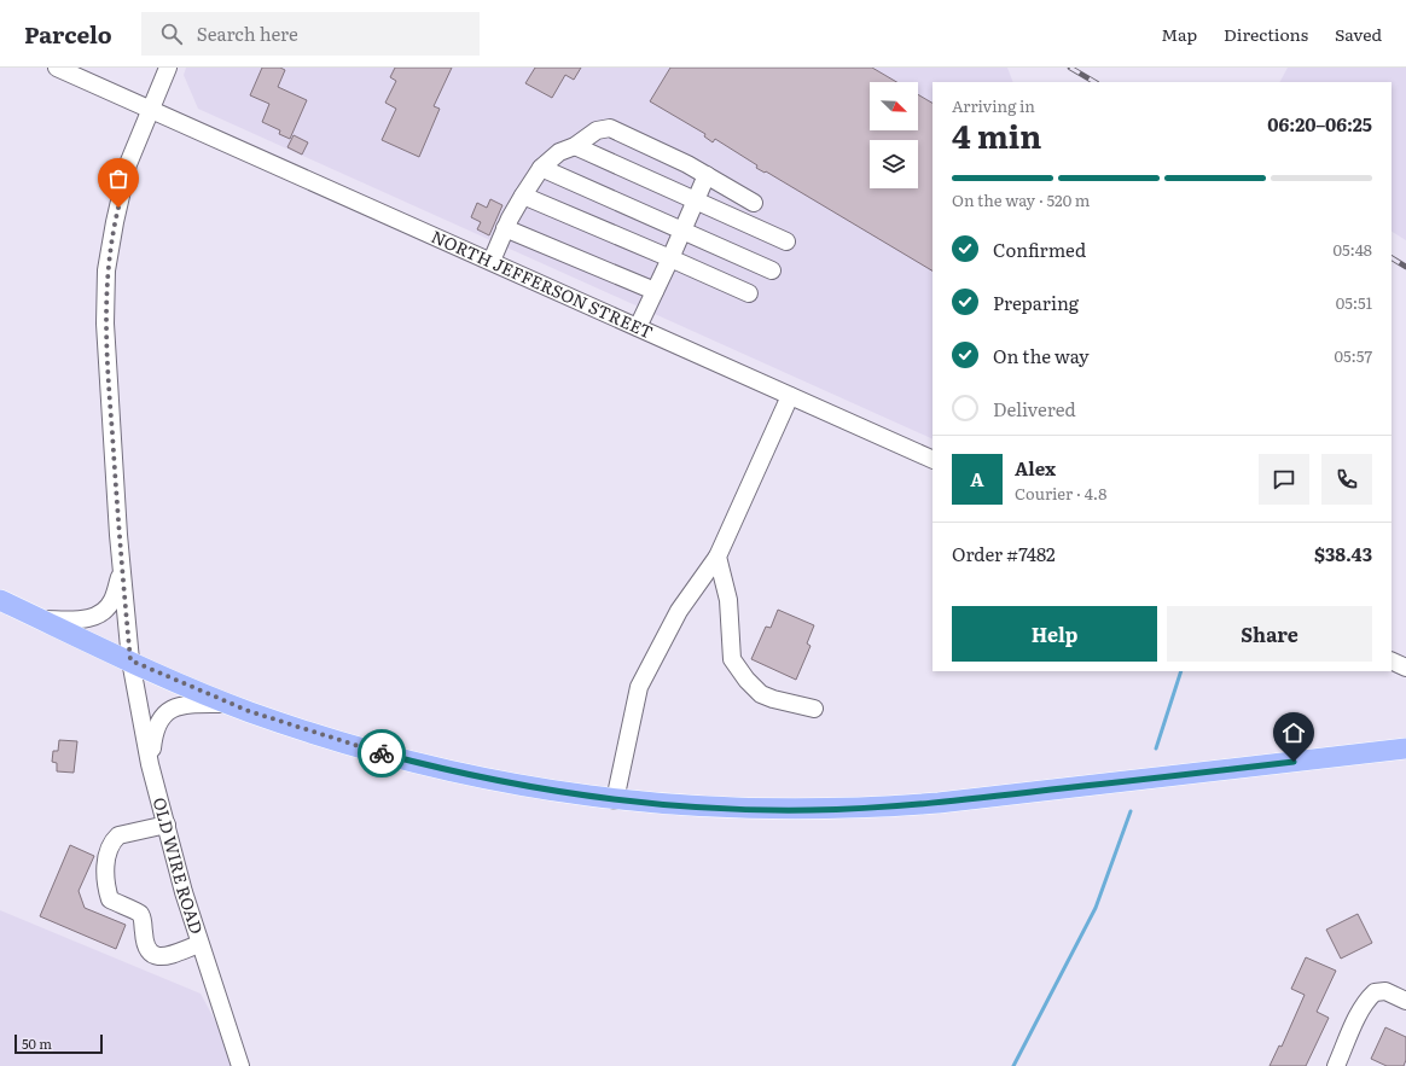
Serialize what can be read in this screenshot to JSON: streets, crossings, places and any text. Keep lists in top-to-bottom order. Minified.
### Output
{"streets":{"street":["NORTH JEFFERSON STREET","OLD WIRE ROAD"]},"crossings":[["NORTH JEFFERSON STREET","OLD WIRE ROAD"]],"scale_bar":"50 m","north":"bottom right","page":{"header":"Parcelo","search":"Search here","nav":["Map","Directions","Saved"],"heading":["4 min","Arriving in","06:20–06:25"],"panel":["Alex","Courier · 4.8","Order #7482","$38.43"],"bar":"On the way · 520 m","list":[["Confirmed","05:48"],["Preparing","05:51"],["On the way","05:57"],"Delivered"],"round":"A","buttons":["Help","Share"],"scale":"50 m"}}
